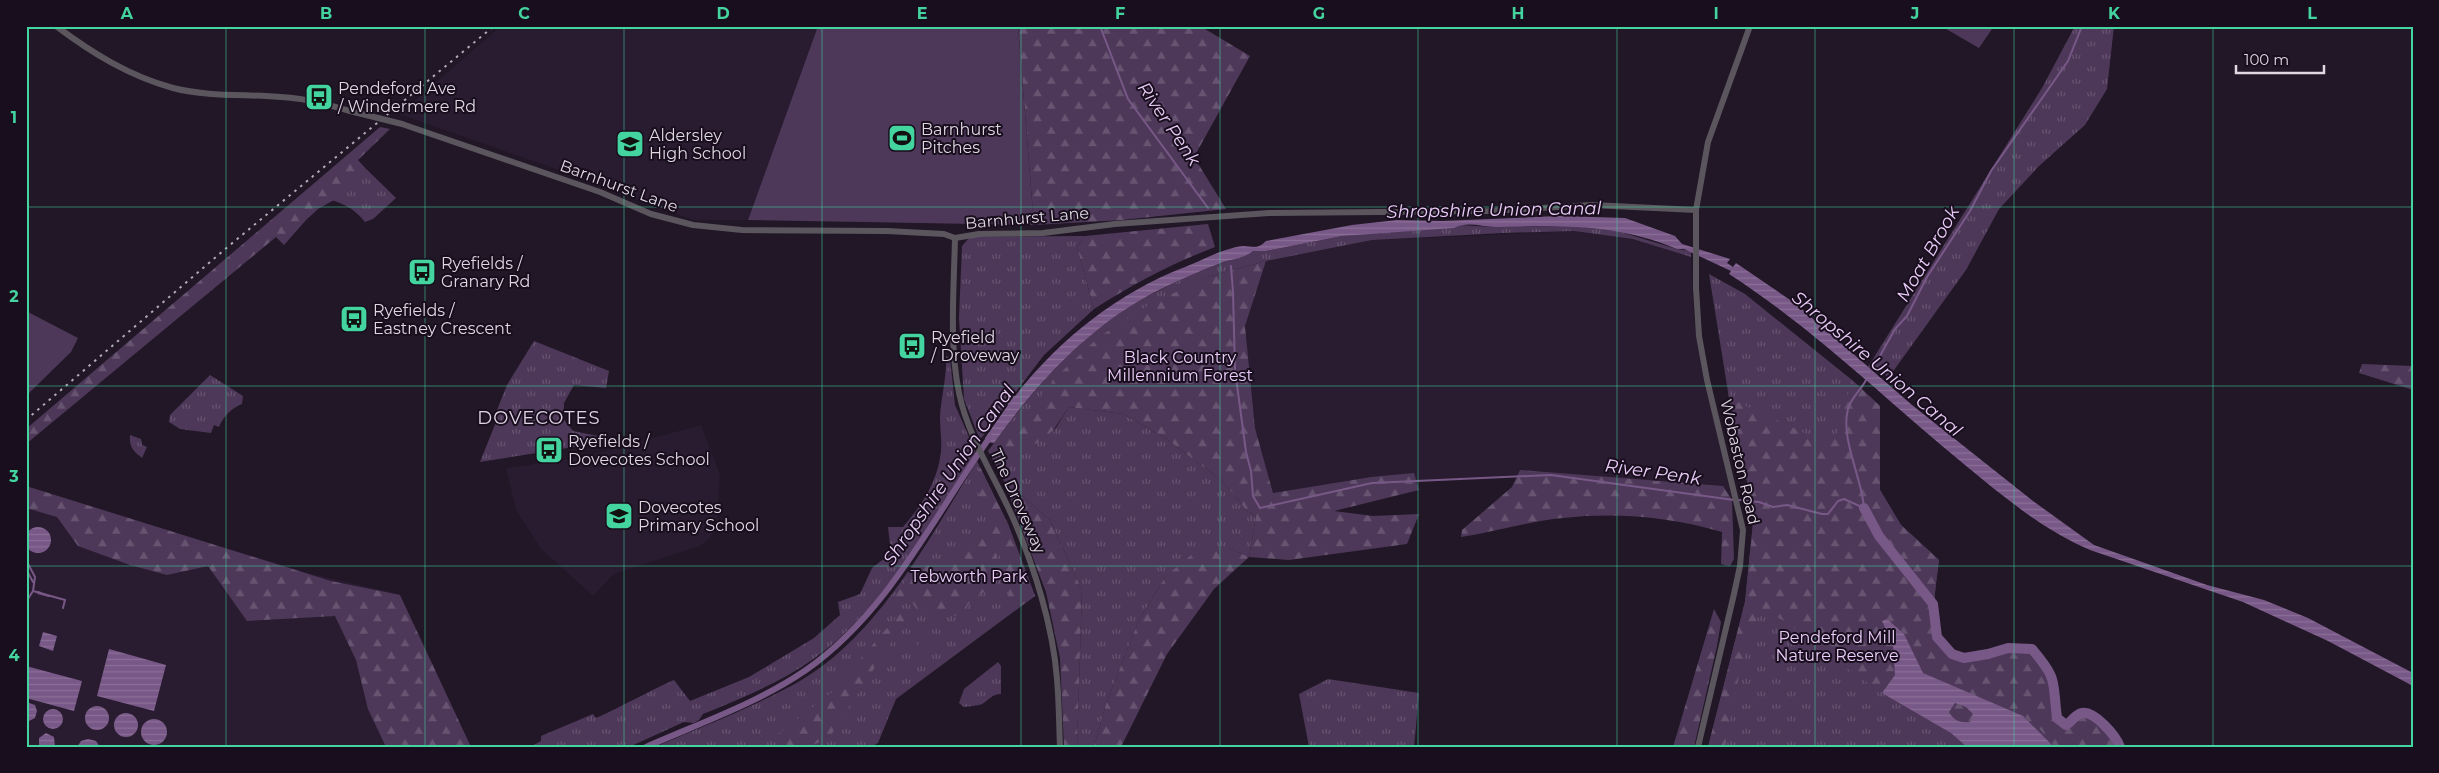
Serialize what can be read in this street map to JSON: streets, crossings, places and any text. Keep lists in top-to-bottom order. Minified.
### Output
{"streets":{"street":["Barnhurst Lane","Wobaston Road","The Droveway"]},"crossings":[["Barnhurst Lane","Wobaston Road"],["Barnhurst Lane","The Droveway"]],"districts":["DOVECOTES"],"water":["River Penk","Shropshire Union Canal","Moat Brook"],"parks":["Black Country Millennium Forest","Tebworth Park","Pendeford Mill Nature Reserve"],"places":{"bus stop":["Pendeford Ave / Windermere Rd","Ryefields / Granary Rd","Ryefields / Eastney Crescent","Ryefield / Droveway","Ryefields / Dovecotes School"],"sports":["Barnhurst Pitches"],"school or university":["Aldersley High School","Dovecotes Primary School"]},"scale_bar":"100 m","grid":{"columns":["A","B","C","D","E","F","G","H","I","J","K","L"],"rows":["1","2","3","4"]}}
